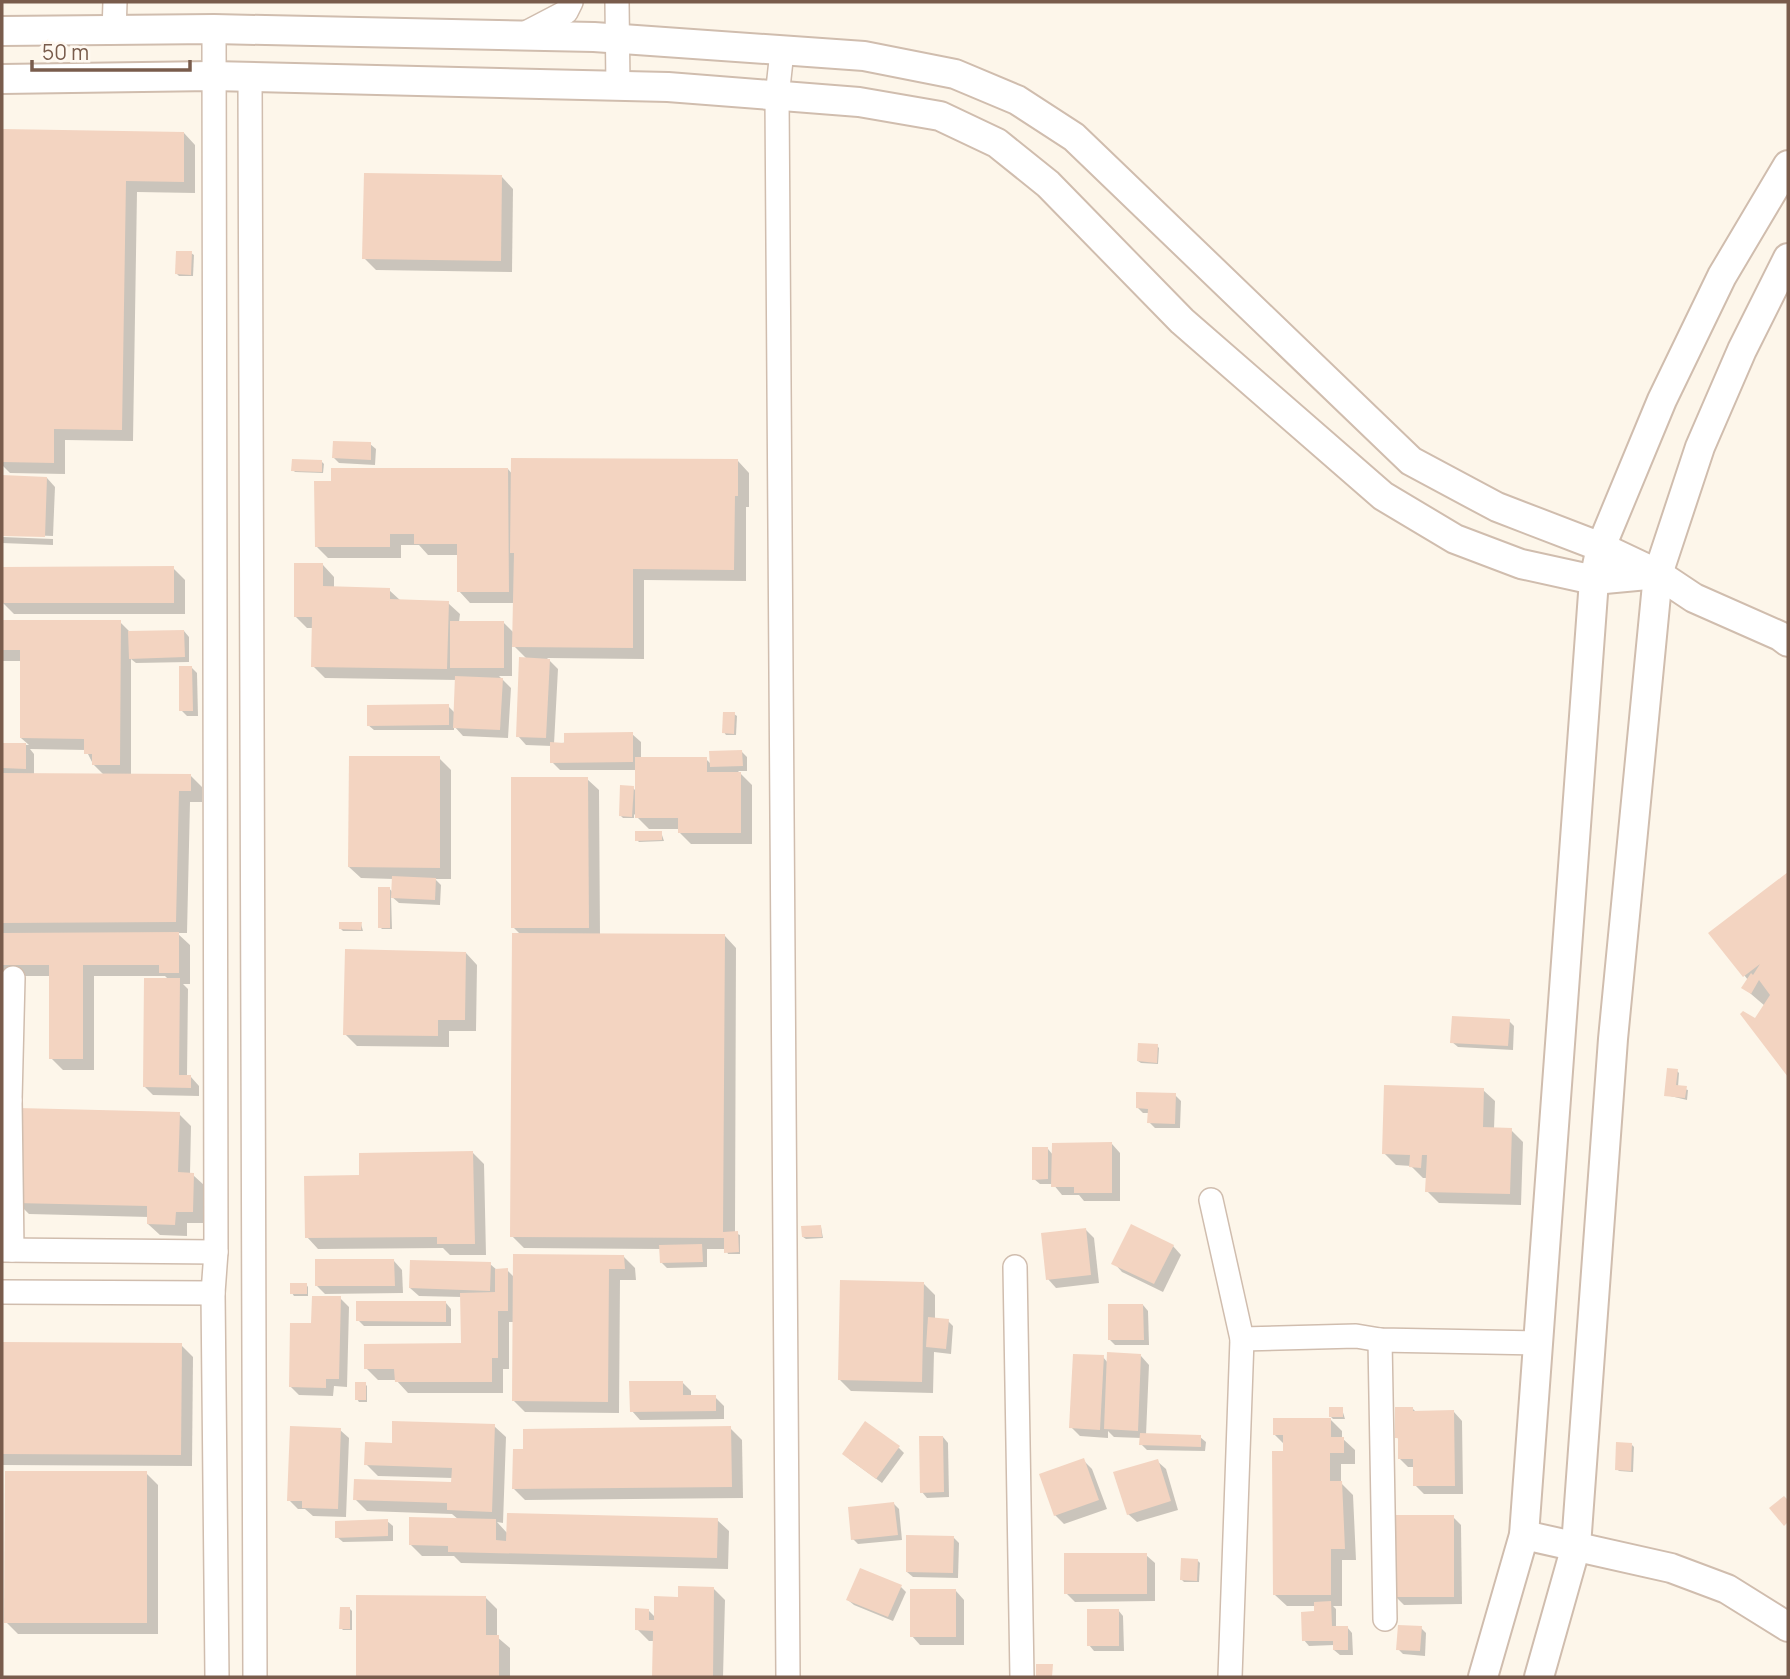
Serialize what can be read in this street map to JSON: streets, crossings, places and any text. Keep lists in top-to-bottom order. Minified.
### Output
{"scale_bar":"50 m"}
